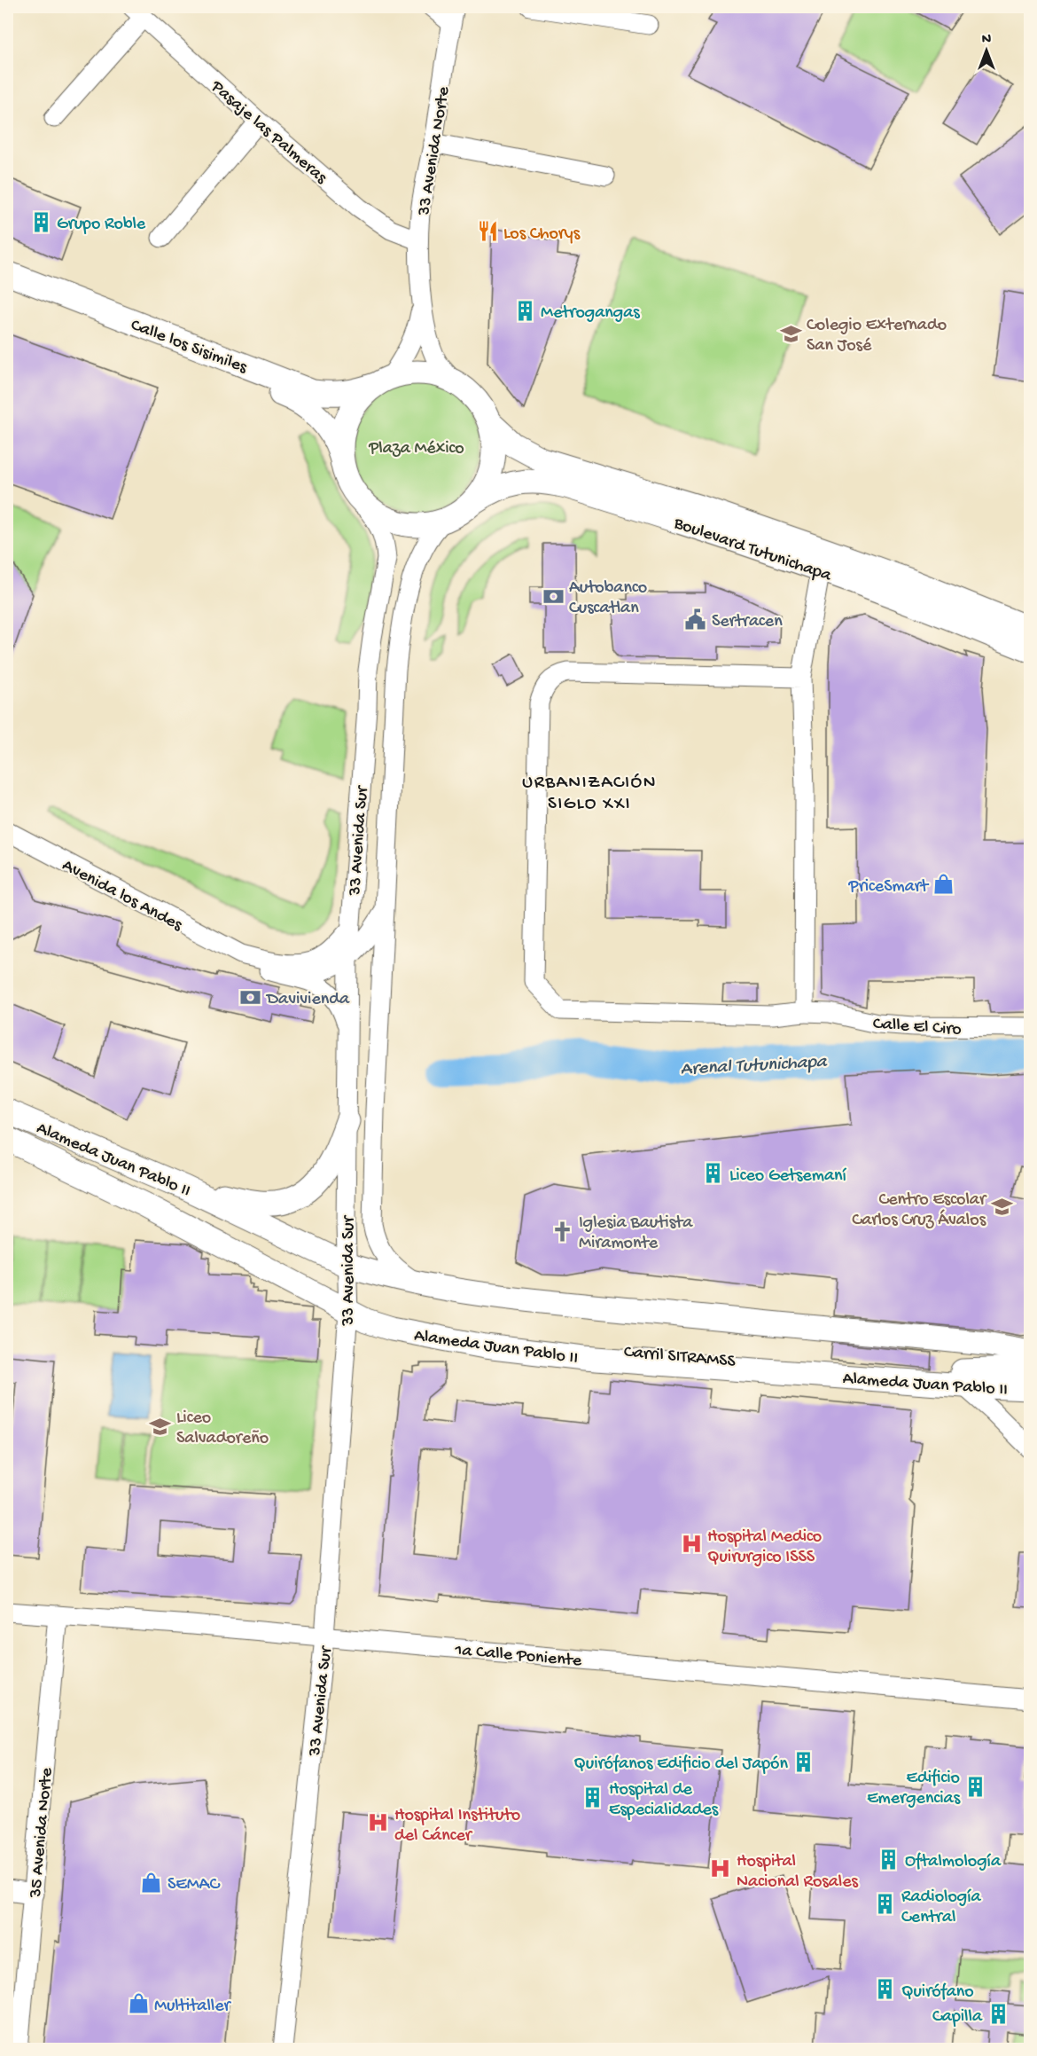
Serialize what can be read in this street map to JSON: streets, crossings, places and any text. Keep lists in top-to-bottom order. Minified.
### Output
{"streets":{"main road":["Calle los Sisimiles","Boulevard Tutunichapa","Alameda Juan Pablo II","Carril SITRAMSS"],"street":["Pasaje las Palmeras","33 Avenida Norte","33 Avenida Sur","Avenida los Andes","Calle El Ciro","1a Calle Poniente","35 Avenida Norte"]},"crossings":[["Pasaje las Palmeras","33 Avenida Norte"],["33 Avenida Norte","Calle los Sisimiles"],["33 Avenida Norte","Boulevard Tutunichapa"],["33 Avenida Norte","33 Avenida Sur"],["Calle los Sisimiles","Boulevard Tutunichapa"],["Calle los Sisimiles","33 Avenida Sur"],["Boulevard Tutunichapa","33 Avenida Sur"],["33 Avenida Sur","Avenida los Andes"],["33 Avenida Sur","Alameda Juan Pablo II"],["33 Avenida Sur","Carril SITRAMSS"],["33 Avenida Sur","1a Calle Poniente"],["Alameda Juan Pablo II","Carril SITRAMSS"],["1a Calle Poniente","35 Avenida Norte"]],"districts":["URBANIZACIÓN SIGLO XXI"],"water":["Arenal Tutunichapa"],"parks":["Plaza México"],"places":{"building":["Grupo Roble","Metrogangas","Liceo Getsemaní","Quirófanos Edificio del Japón","Edificio Emergencias","Hospital de Especialidades","Oftalmología","Radiología Central","Quirófano","Capilla"],"restaurant":["Los Chorys"],"school or university":["Colegio Externado San José","Centro Escolar Carlos Cruz Ávalos","Liceo Salvadoreño"],"bank":["Autobanco Cuscatlan","Davivienda"],"public building":["Sertracen"],"shop":["PriceSmart","SEMAC","Multitaller"],"church":["Iglesia Bautista Miramonte"],"hospital":["Hospital Medico Quirurgico ISSS","Hospital Instituto del Cáncer","Hospital Nacional Rosales"]},"north":"top"}
